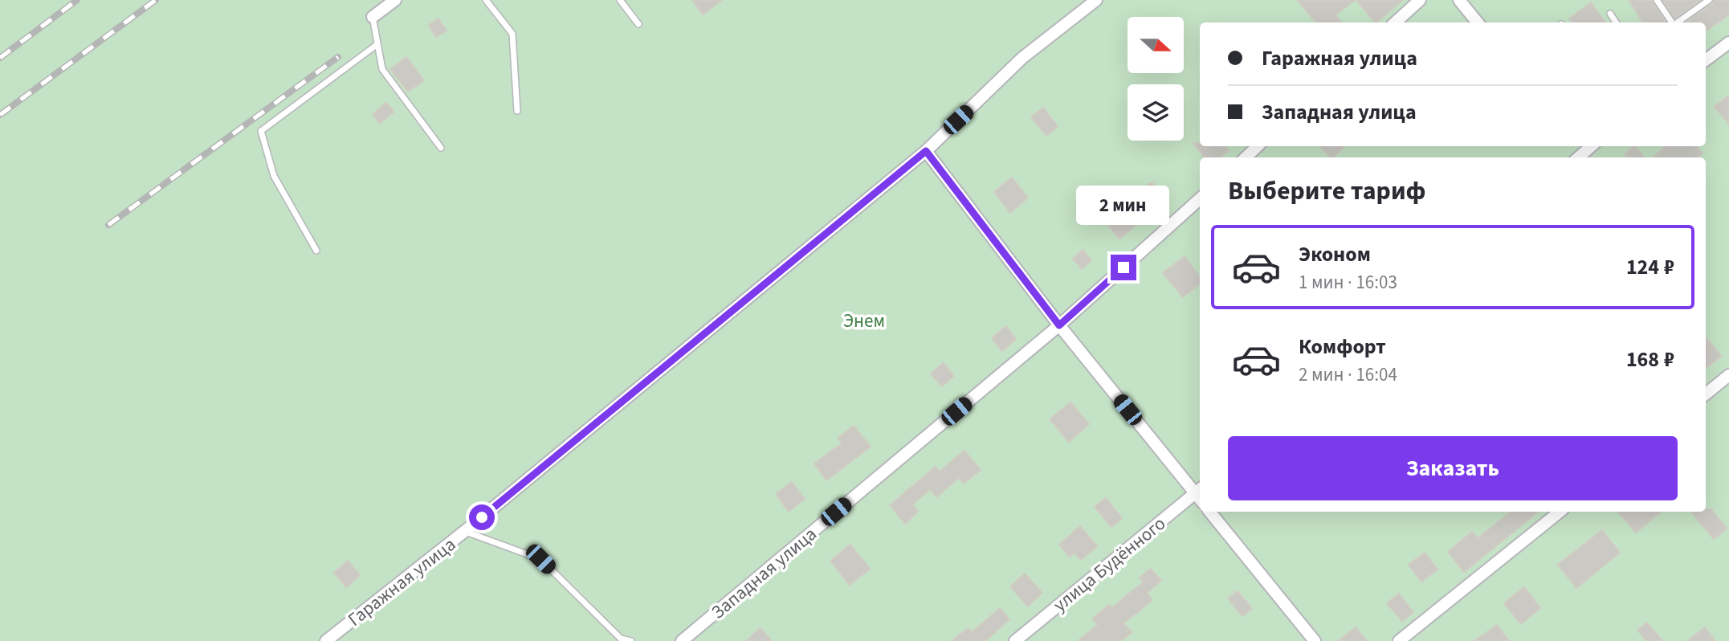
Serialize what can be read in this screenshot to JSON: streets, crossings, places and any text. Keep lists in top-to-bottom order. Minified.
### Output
{"streets":{"street":["улица Будённого","Западная улица","Гаражная улица"]},"parks":["Энем"],"north":"right","page":{"banner":["Гаражная улица","Западная улица"],"heading":"Выберите тариф","bubble":"2 мин","list":[{"name":"Эконом","note":"1 мин · 16:03","value":"124 ₽"},{"name":"Комфорт","note":"2 мин · 16:04","value":"168 ₽"}],"buttons":"Заказать"}}
